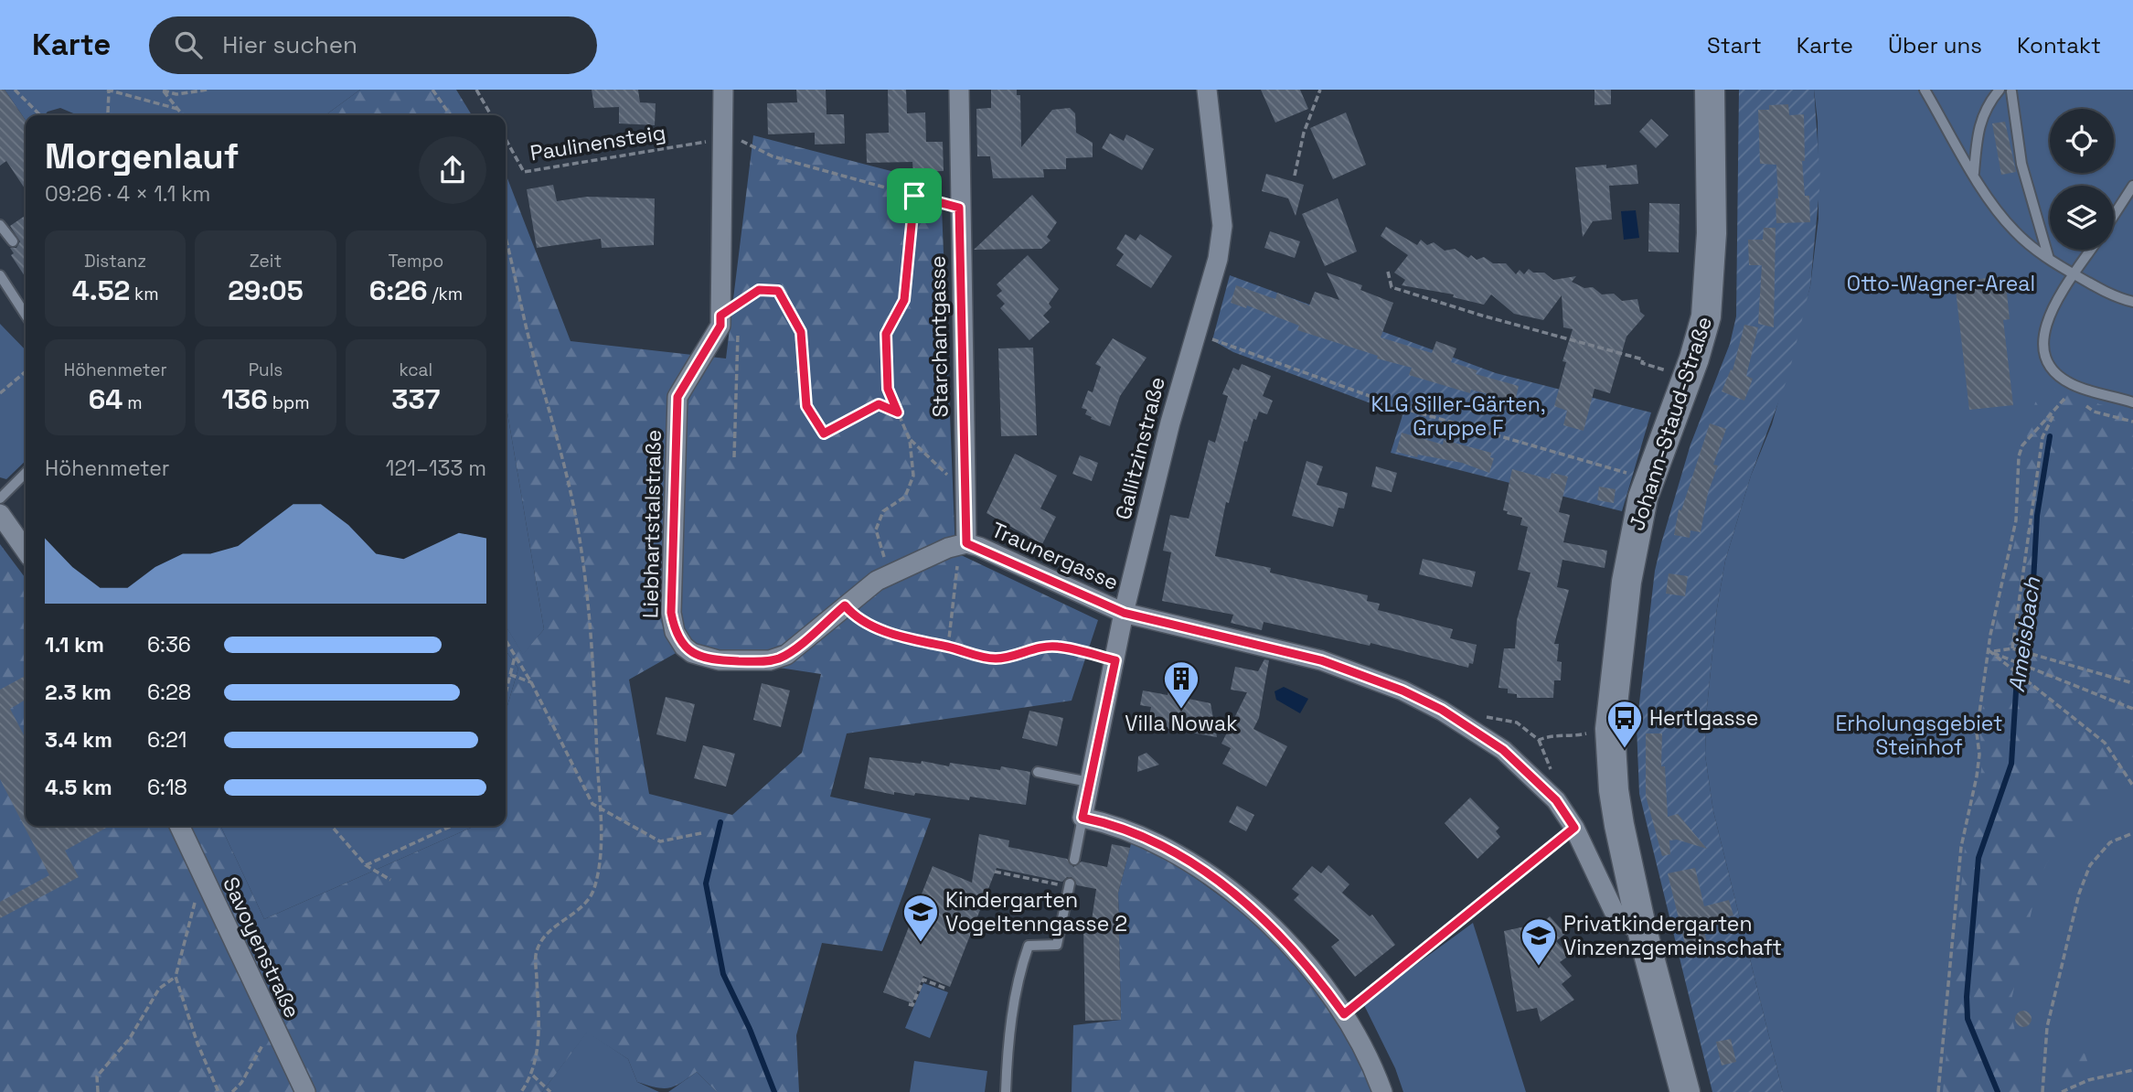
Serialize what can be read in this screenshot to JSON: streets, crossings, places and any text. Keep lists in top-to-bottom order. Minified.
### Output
{"streets":{"street":["Starchantgasse","Johann-Staud-Straße","Gallitzinstraße","Liebhartstalstraße","Traunergasse","Savoyenstraße"],"path":["Paulinensteig"]},"crossings":[["Paulinensteig","Liebhartstalstraße"],["Starchantgasse","Liebhartstalstraße"],["Starchantgasse","Traunergasse"],["Gallitzinstraße","Traunergasse"],["Liebhartstalstraße","Traunergasse"]],"water":["Ameisbach"],"parks":["Otto-Wagner-Areal","KLG Siller-Gärten, Gruppe F","Erholungsgebiet Steinhof"],"places":{"building":["Villa Nowak"],"bus stop":["Hertlgasse"],"school or university":["Kindergarten Vogeltenngasse 2","Privatkindergarten Vinzenzgemeinschaft"]},"page":{"header":"Karte","search":"Hier suchen","nav":["Start","Karte","Über uns","Kontakt"],"heading":["Morgenlauf","09:26 · 4 × 1.1 km"],"stats":[["Distanz","4.52 km"],["Zeit","29:05"],["Tempo","6:26 /km"],["Höhenmeter","64 m"],["Puls","136 bpm"],["kcal","337"]],"chart":["Höhenmeter","121–133 m"],"list":[{"name":"1.1 km","note":"6:36"},{"name":"2.3 km","note":"6:28"},{"name":"3.4 km","note":"6:21"},{"name":"4.5 km","note":"6:18"}]}}
